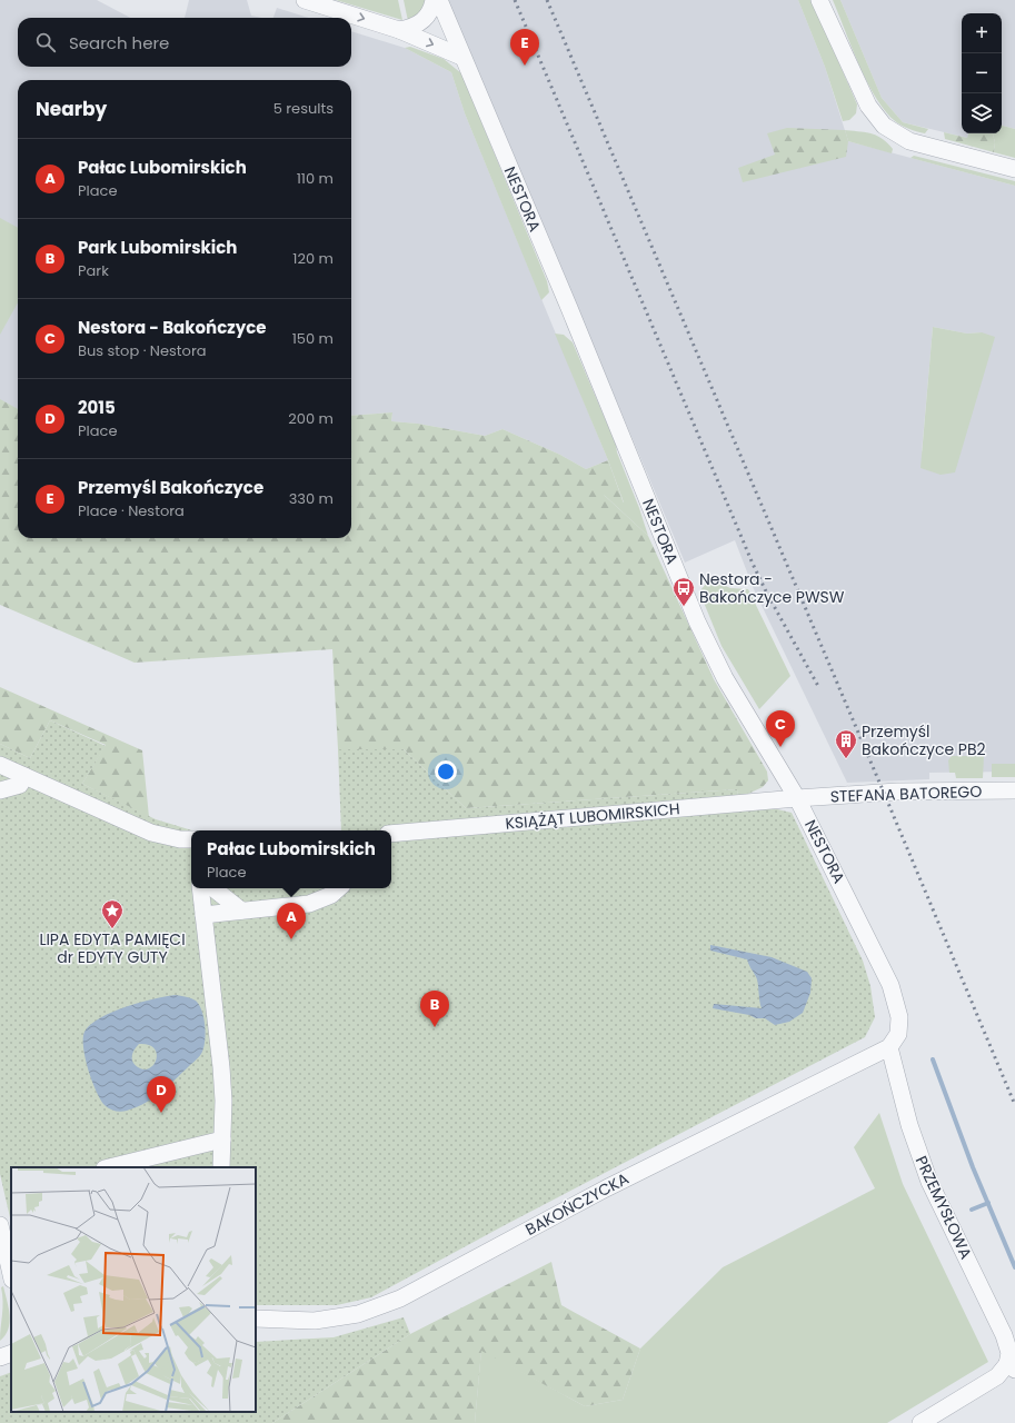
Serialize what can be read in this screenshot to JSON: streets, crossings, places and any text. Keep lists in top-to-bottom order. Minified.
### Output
{"streets":{"street":["NESTORA","STEFANA BATOREGO","KSIĄŻĄT LUBOMIRSKICH","BAKOŃCZYCKA","PRZEMYSŁOWA"]},"crossings":[["NESTORA","STEFANA BATOREGO"],["NESTORA","KSIĄŻĄT LUBOMIRSKICH"],["NESTORA","BAKOŃCZYCKA"],["NESTORA","PRZEMYSŁOWA"],["STEFANA BATOREGO","KSIĄŻĄT LUBOMIRSKICH"],["BAKOŃCZYCKA","PRZEMYSŁOWA"]],"places":{"bus stop":["Nestora - Bakończyce PWSW"],"building":["Przemyśl Bakończyce PB2"],"place":["LIPA EDYTA PAMIĘCI dr EDYTY GUTY"]},"page":{"map_buttons":["+","−"],"search":"Search here","pins":["E","C","A","B","D"],"heading":["Nearby","5 results"],"list":[{"mark":"A","name":"Pałac Lubomirskich","note":"Place","value":"110 m"},{"mark":"B","name":"Park Lubomirskich","note":"Park","value":"120 m"},{"mark":"C","name":"Nestora - Bakończyce","note":"Bus stop · Nestora","value":"150 m"},{"mark":"D","name":"2015","note":"Place","value":"200 m"},{"mark":"E","name":"Przemyśl Bakończyce","note":"Place · Nestora","value":"330 m"}],"popup":["Pałac Lubomirskich","Place"]}}
